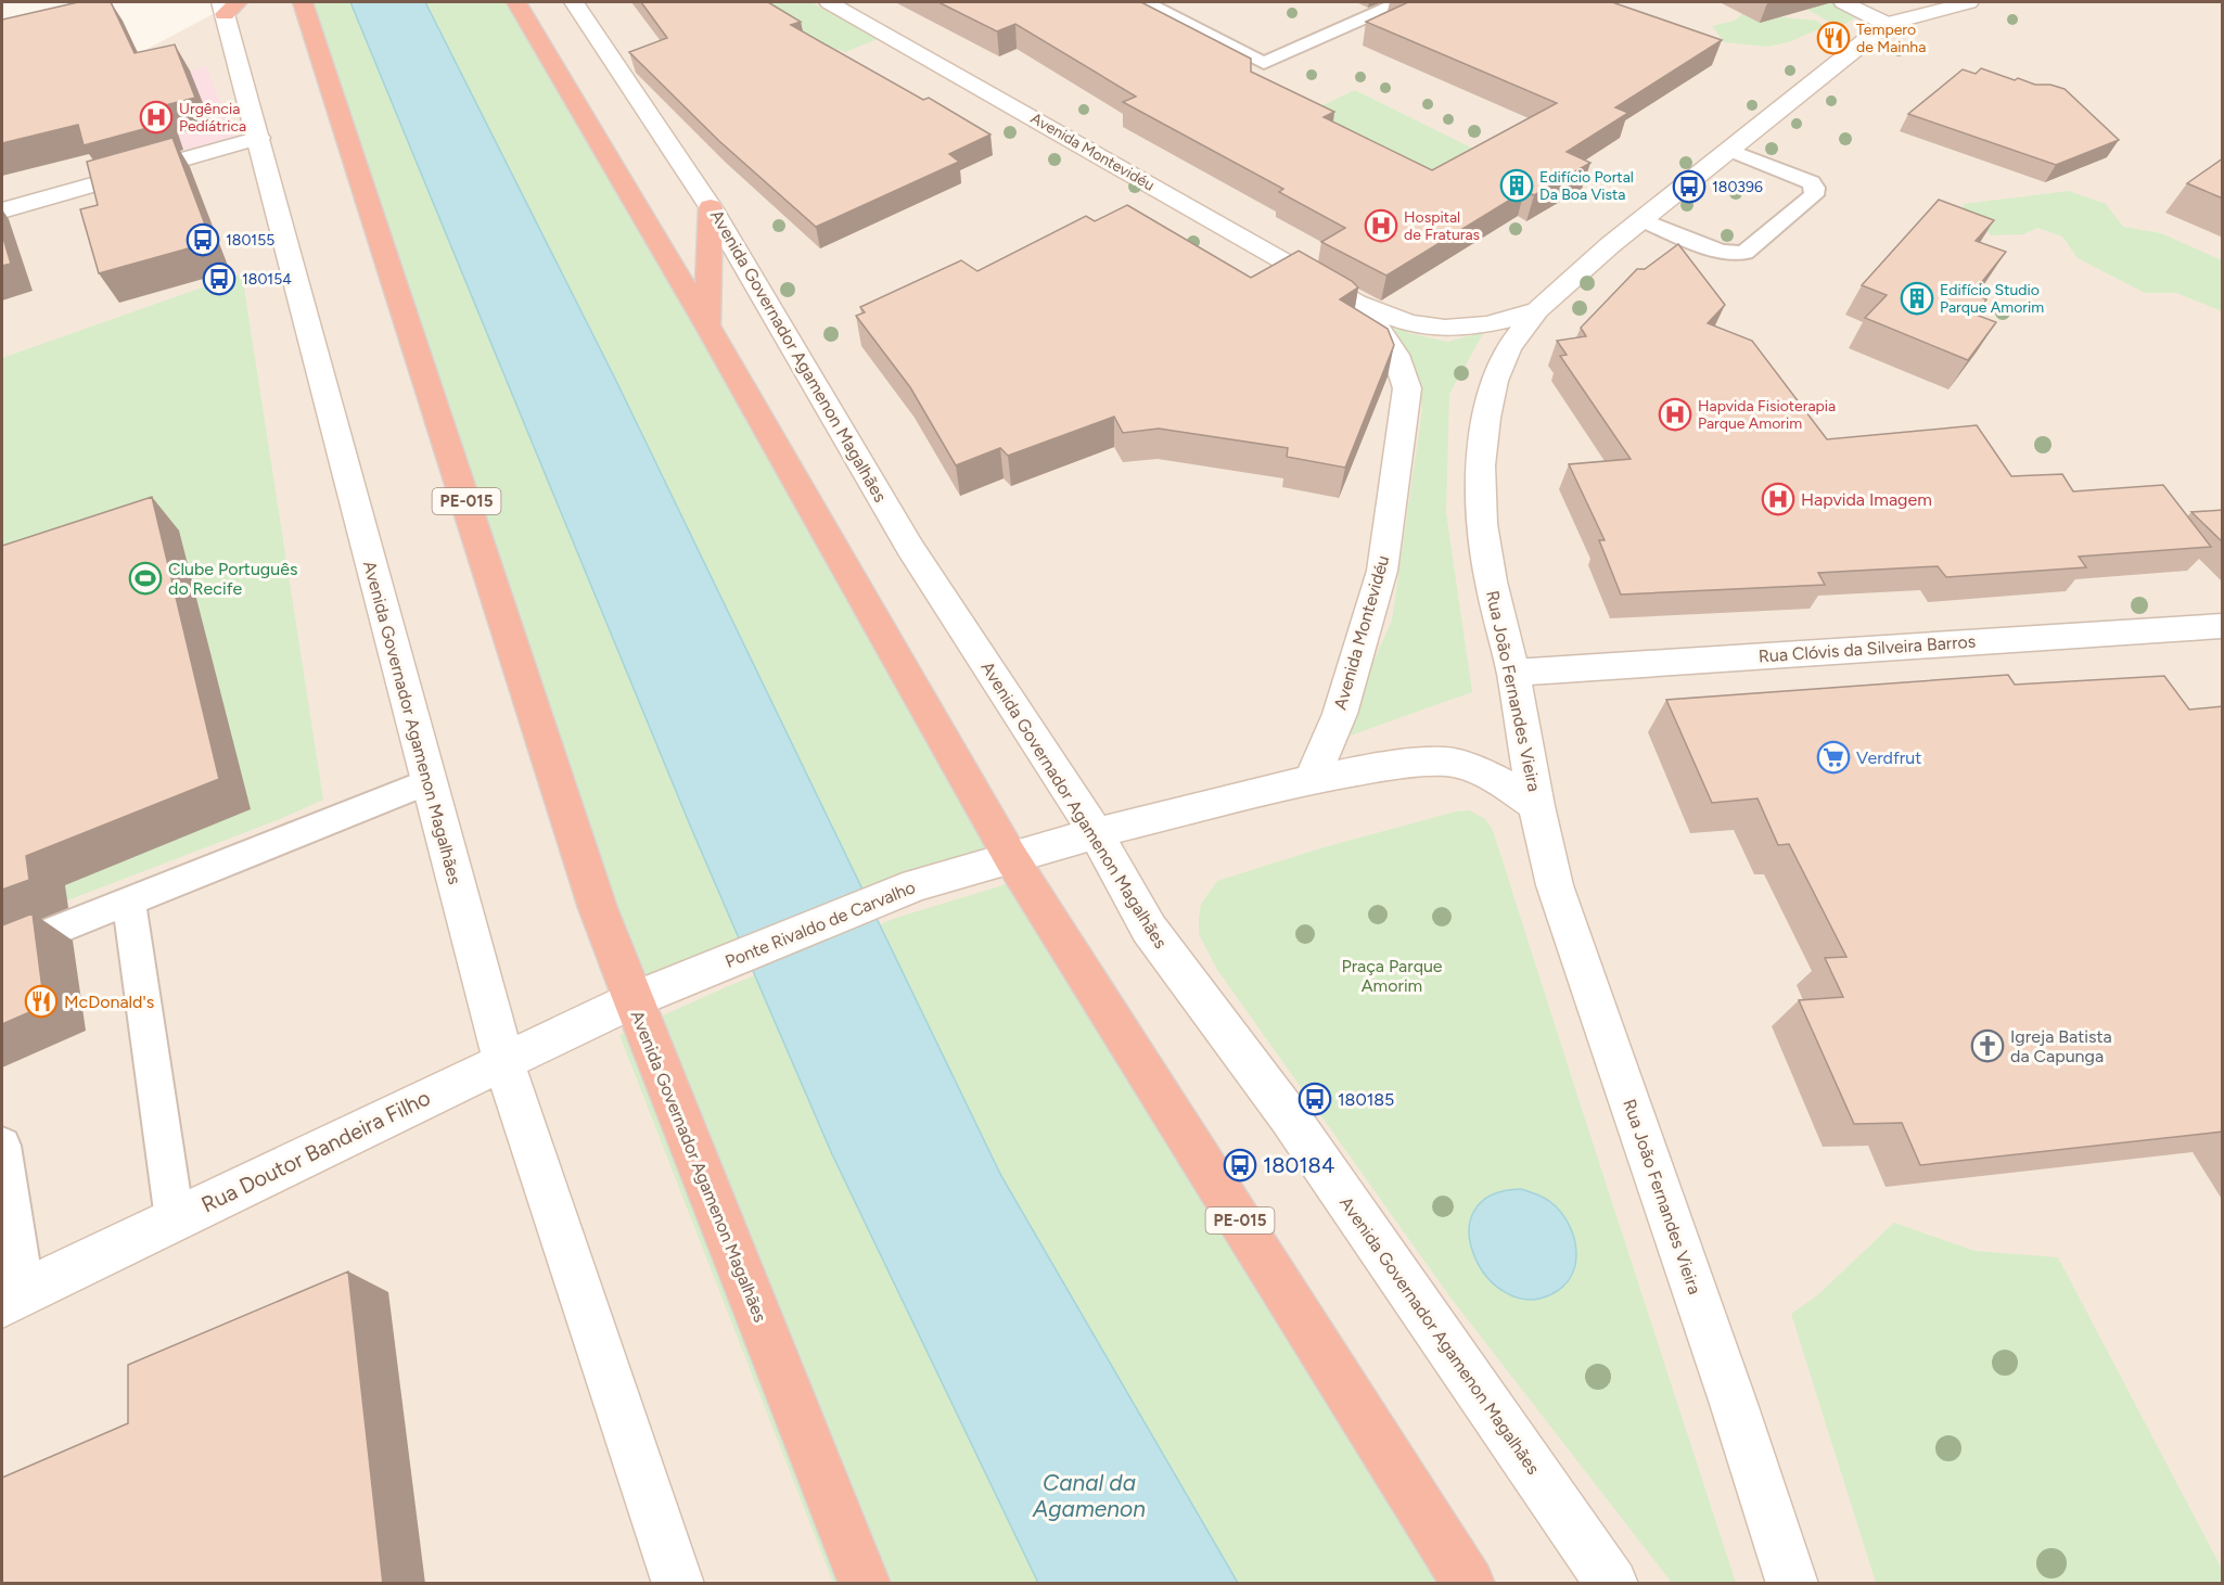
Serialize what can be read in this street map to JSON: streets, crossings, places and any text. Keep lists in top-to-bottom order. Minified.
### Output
{"streets":{"highway":["Avenida Governador Agamenon Magalhães","PE-015"],"main road":["Avenida Montevidéu","Rua Clóvis da Silveira Barros","Rua João Fernandes Vieira","Ponte Rivaldo de Carvalho","Rua Doutor Bandeira Filho"]},"crossings":[["Avenida Montevidéu","Rua João Fernandes Vieira"],["Avenida Governador Agamenon Magalhães","Ponte Rivaldo de Carvalho"],["Avenida Governador Agamenon Magalhães","Rua Doutor Bandeira Filho"],["PE-015","Ponte Rivaldo de Carvalho"],["Rua Clóvis da Silveira Barros","Rua João Fernandes Vieira"],["Ponte Rivaldo de Carvalho","Rua Doutor Bandeira Filho"]],"water":["Canal da Agamenon"],"parks":["Praça Parque Amorim"],"places":{"restaurant":["Tempero de Mainha","McDonald's"],"hospital":["Urgência Pediátrica","Hospital de Fraturas","Hapvida Fisioterapia Parque Amorim","Hapvida Imagem"],"building":["Edifício Portal Da Boa Vista","Edifício Studio Parque Amorim"],"bus stop":["180396","180155","180154","180185","180184"],"sports":["Clube Português do Recife"],"supermarket":["Verdfrut"],"church":["Igreja Batista da Capunga"]}}
